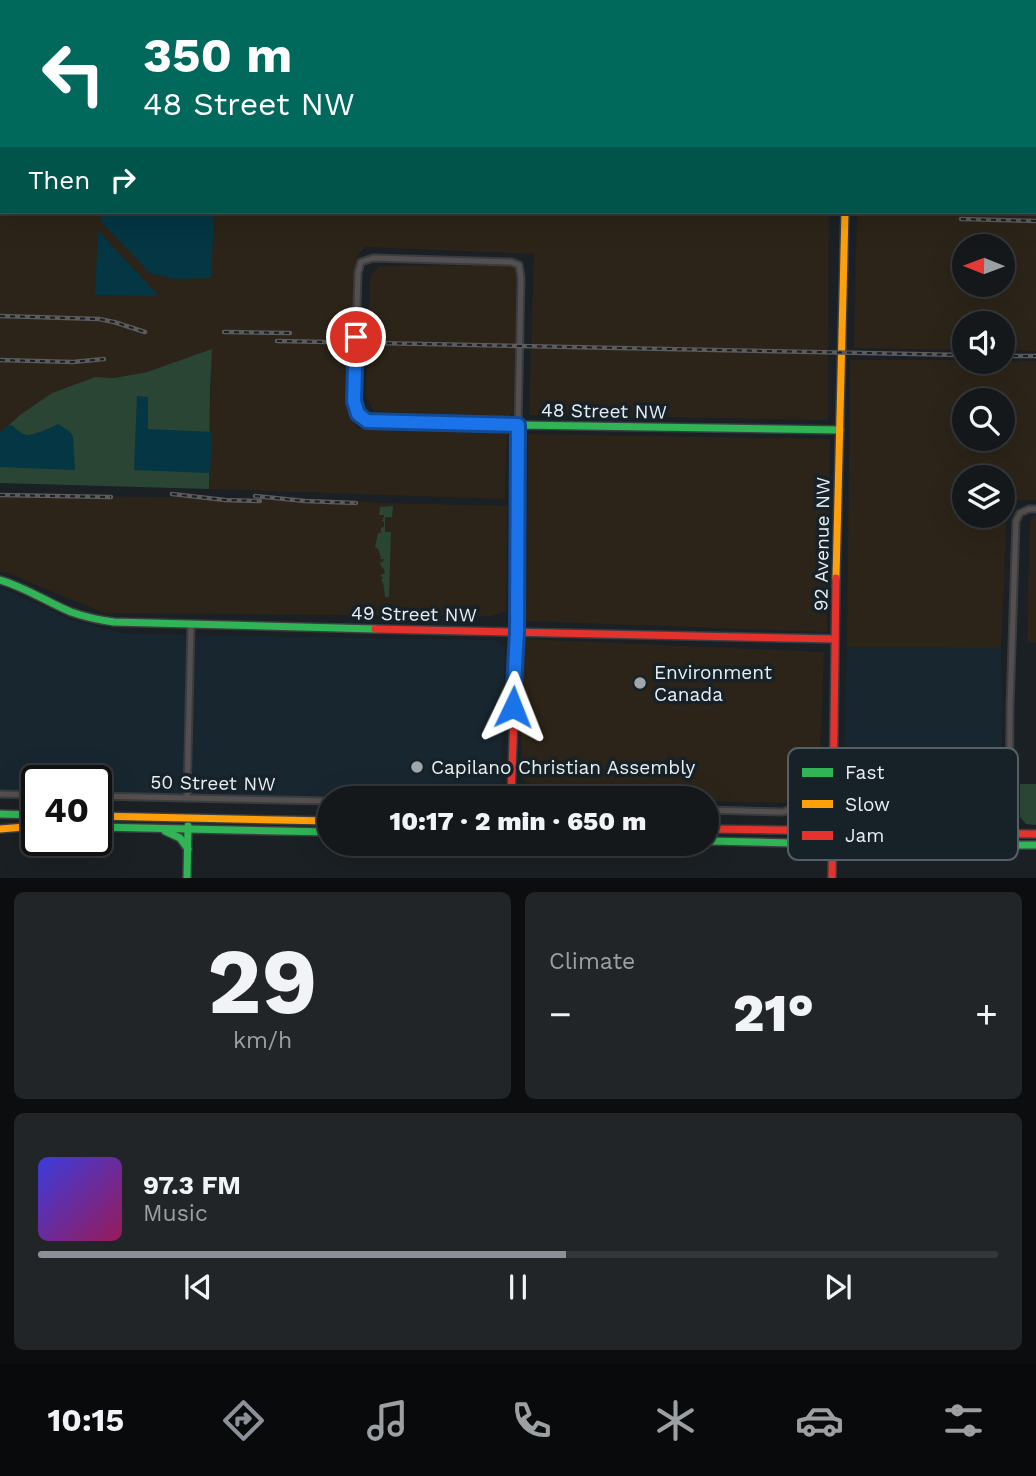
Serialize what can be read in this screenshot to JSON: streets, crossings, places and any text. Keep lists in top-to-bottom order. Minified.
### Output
{"streets":{"main road":["48 Street NW","92 Avenue NW","49 Street NW","50 Street NW"]},"crossings":[["48 Street NW","92 Avenue NW"],["92 Avenue NW","49 Street NW"]],"places":["Environment Canada","Capilano Christian Assembly"],"legend":["Fast","Slow","Jam"],"north":"left","page":{"turn":["350 m","48 Street NW"],"then":"Then","limit":"40","trip":"10:17 · 2 min · 650 m","tile":[["29","km/h"],"Climate"],"heat":["−","21°","+"],"song":["97.3 FM","Music"],"tabs":"10:15"}}
